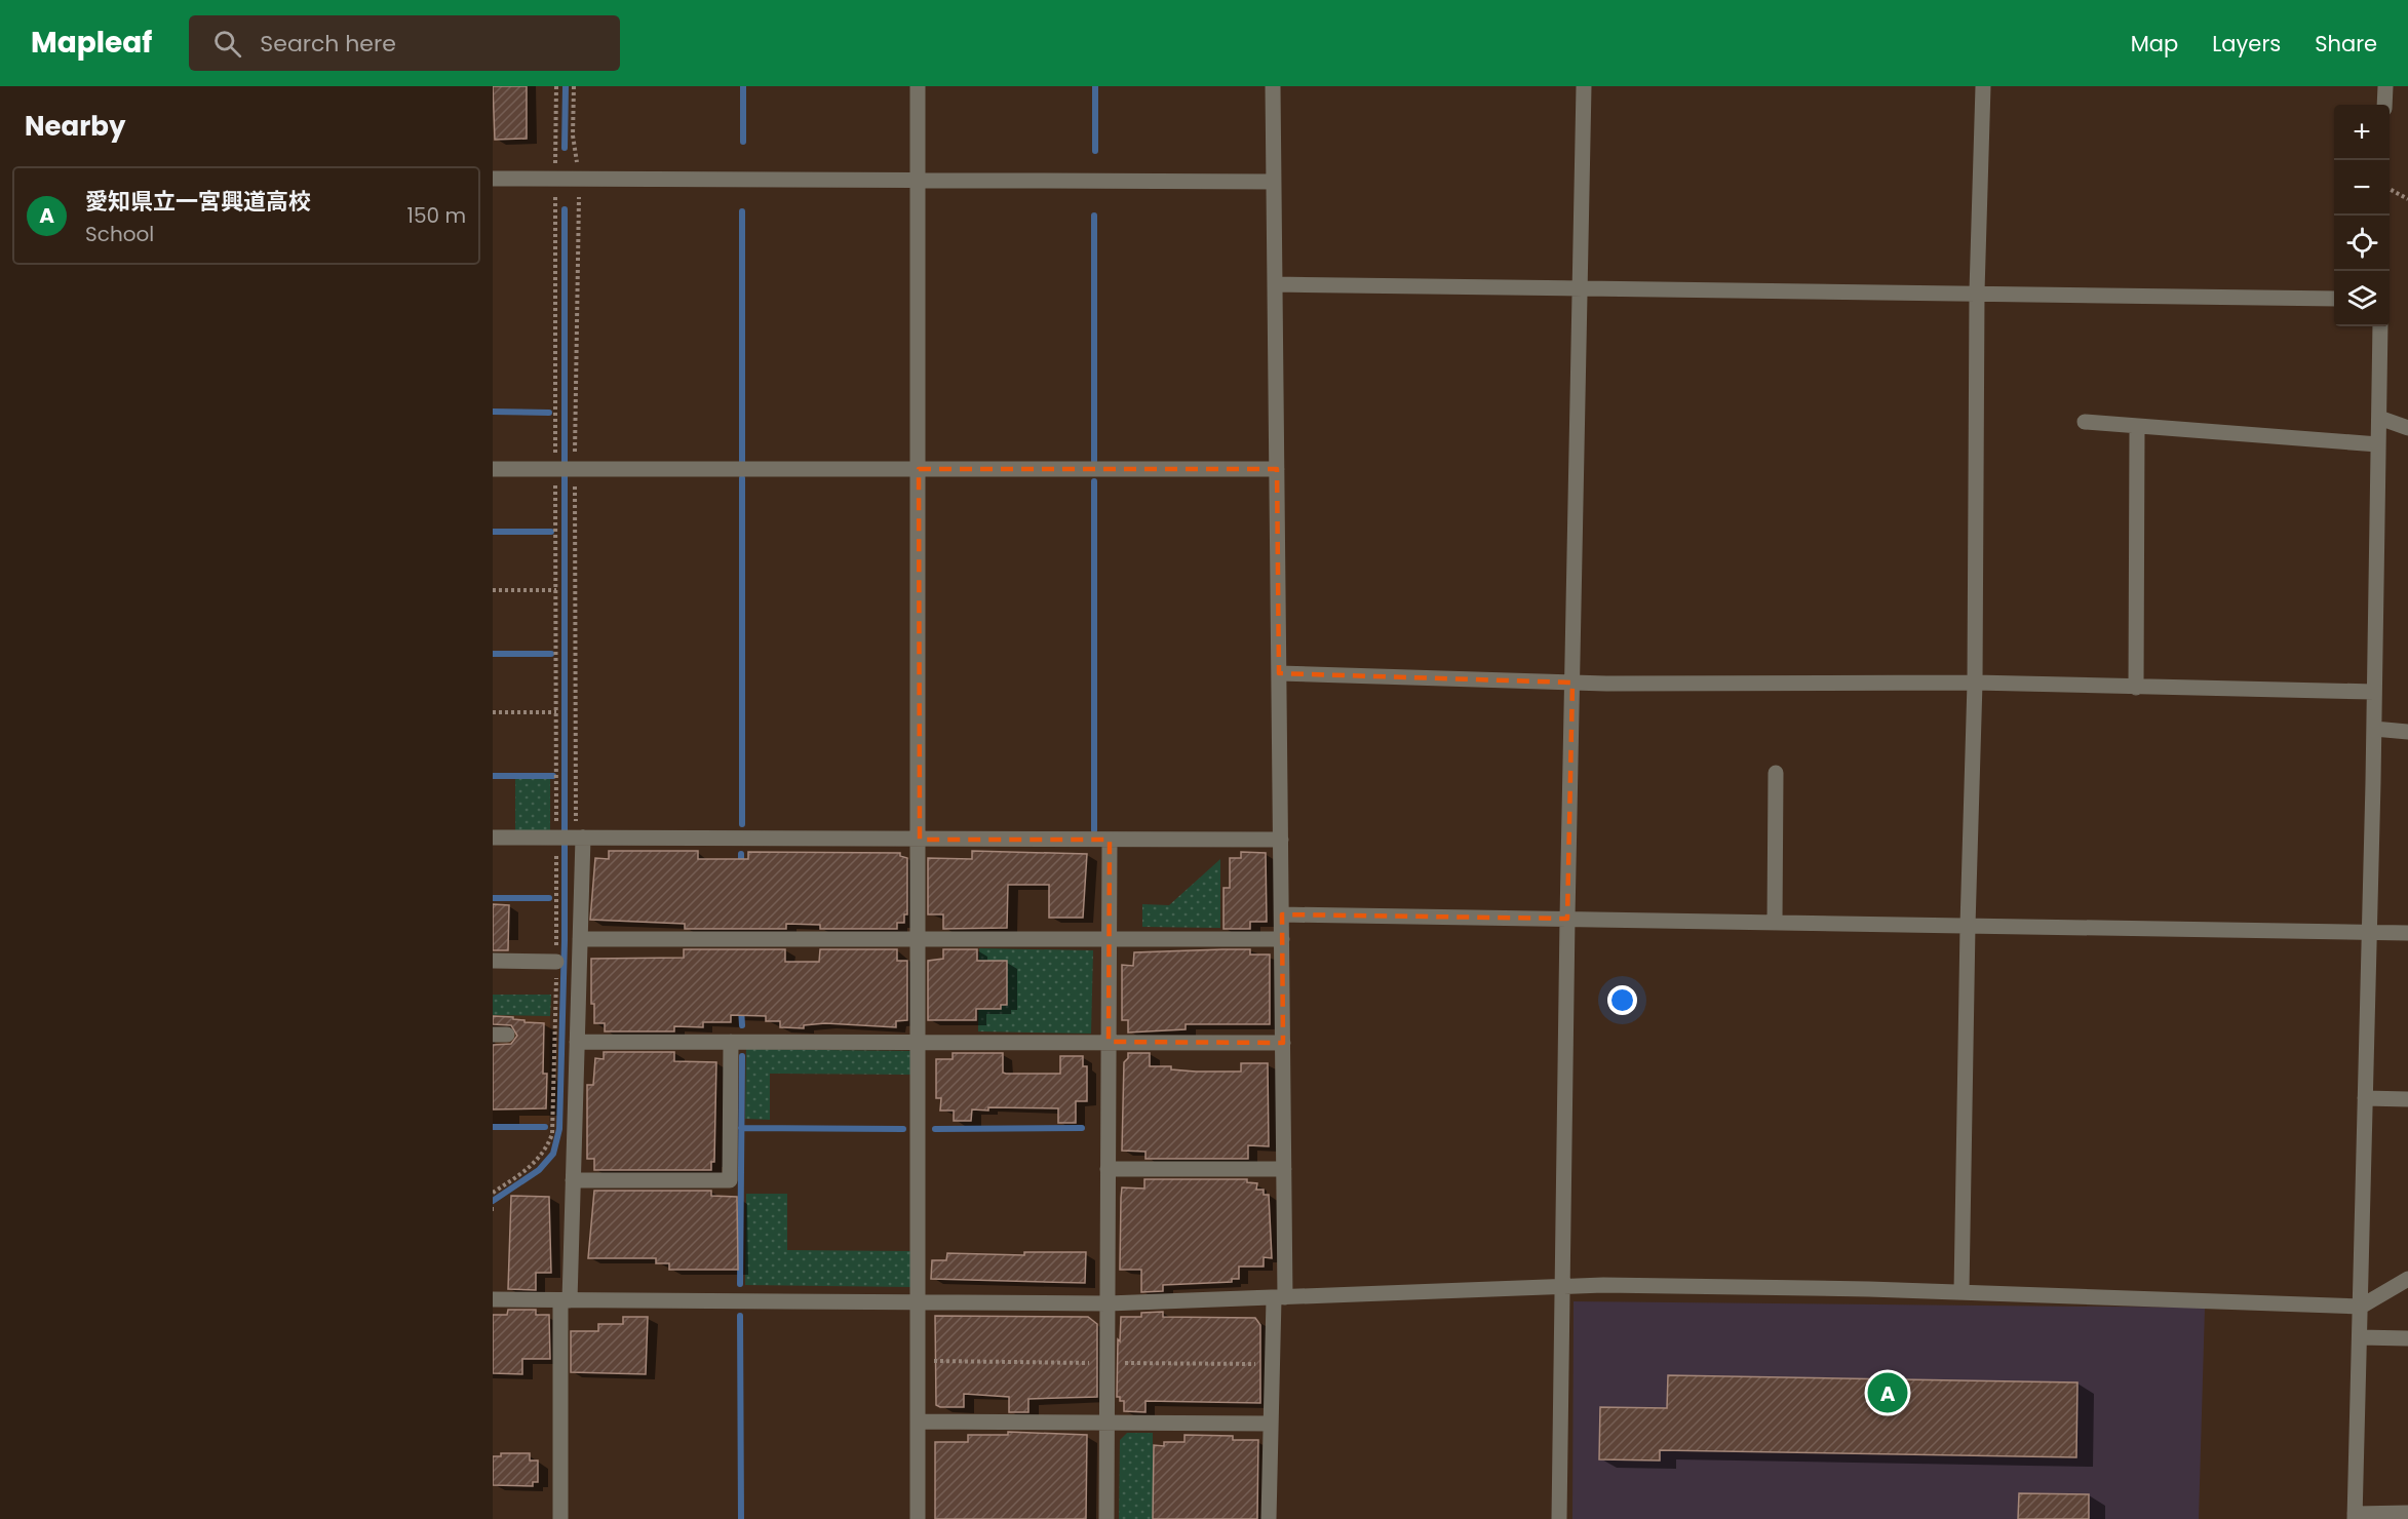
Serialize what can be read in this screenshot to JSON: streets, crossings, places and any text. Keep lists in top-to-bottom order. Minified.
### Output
{"page":{"header":"Mapleaf","search":"Search here","nav":["Map","Layers","Share"],"heading":"Nearby","map_buttons":["+","−"],"list":[{"mark":"A","name":"愛知県立一宮興道高校","note":"School","value":"150 m"}],"pins":"A"}}
